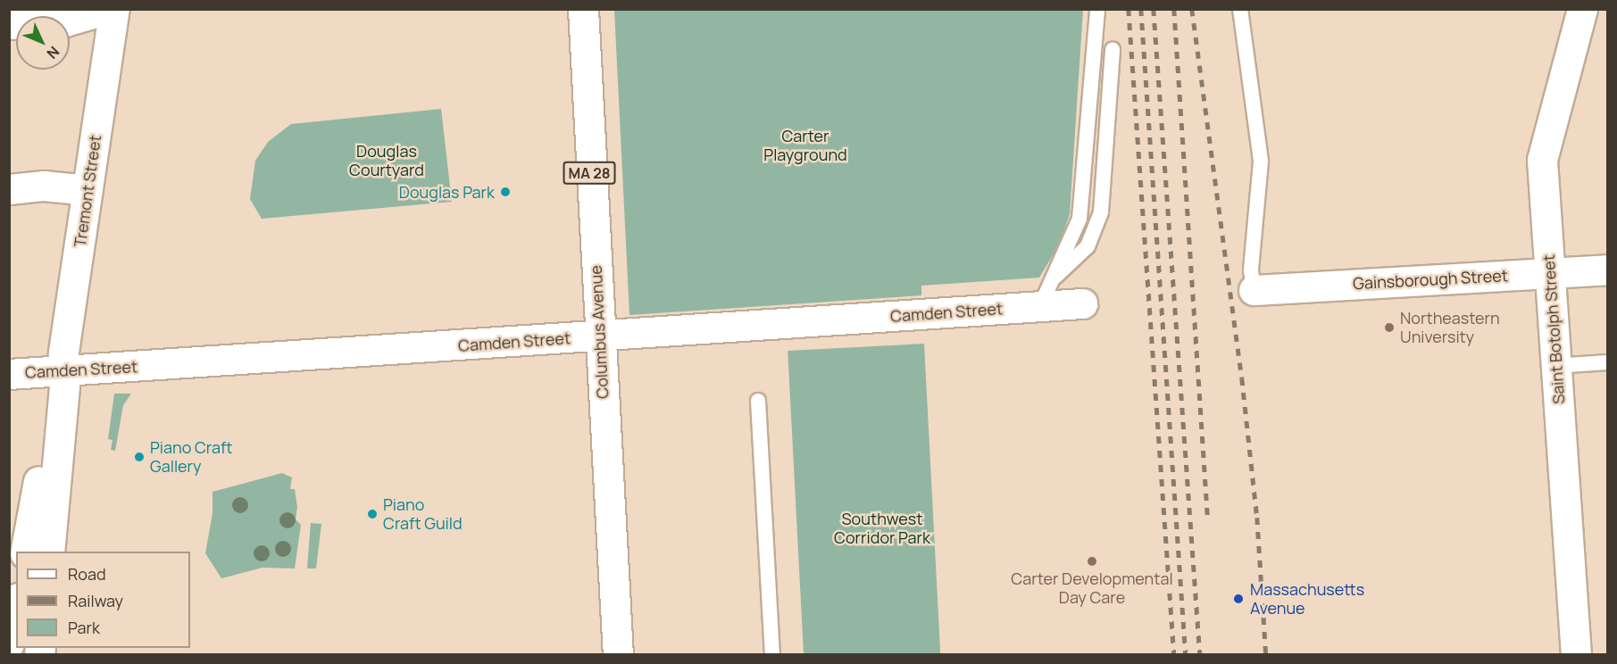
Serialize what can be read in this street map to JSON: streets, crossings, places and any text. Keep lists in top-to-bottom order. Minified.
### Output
{"streets":{"street":["MA 28","Tremont Street","Gainsborough Street","Camden Street","Saint Botolph Street","Columbus Avenue"]},"crossings":[["Tremont Street","Camden Street"],["Gainsborough Street","Saint Botolph Street"],["Camden Street","Columbus Avenue"]],"parks":["Carter Playground","Douglas Courtyard","Southwest Corridor Park"],"places":["Douglas Park","Northeastern University","Piano Craft Gallery","Piano Craft Guild","Carter Developmental Day Care","Massachusetts Avenue"],"legend":["Road","Railway","Park"],"north":"bottom right"}
